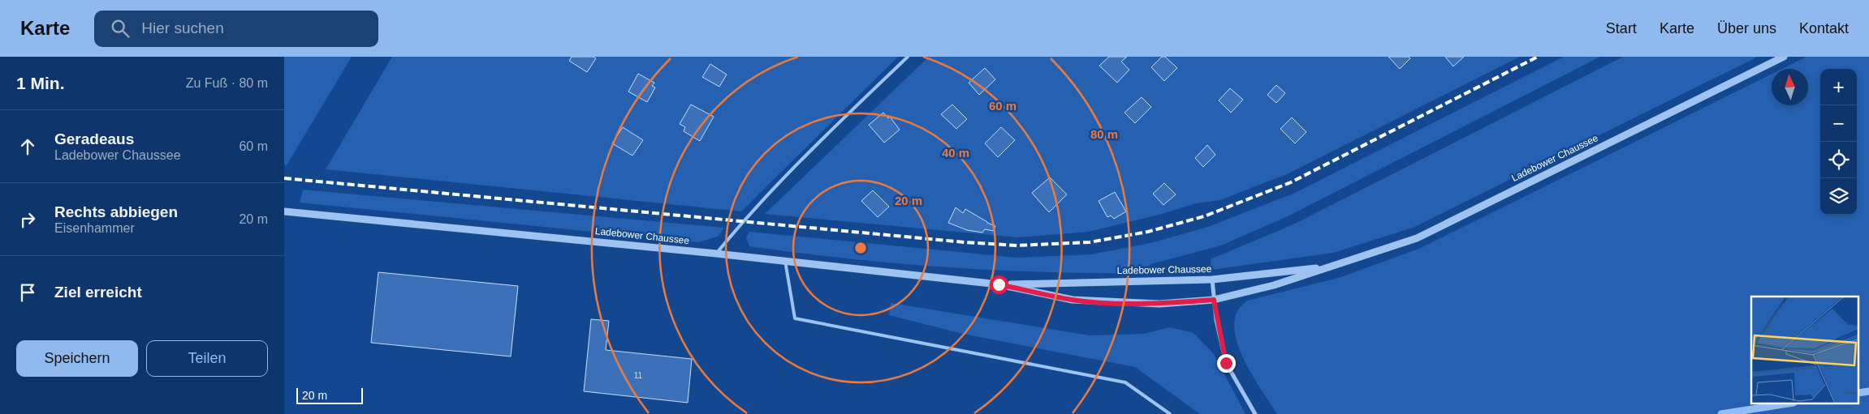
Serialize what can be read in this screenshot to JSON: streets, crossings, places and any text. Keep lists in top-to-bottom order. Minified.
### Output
{"streets":{"street":["Ladebower Chaussee"]},"house_numbers":["11"],"scale_bar":"20 m","north":"top","page":{"header":"Karte","search":"Hier suchen","nav":["Start","Karte","Über uns","Kontakt"],"heading":["1 Min.","Zu Fuß · 80 m"],"map_buttons":["+","−"],"list":[["Geradeaus","Ladebower Chaussee","60 m"],["Rechts abbiegen","Eisenhammer","20 m"],"Ziel erreicht"],"buttons":["Speichern","Teilen"],"scale":"20 m"},"rings":["60 m","80 m","40 m","20 m"]}
